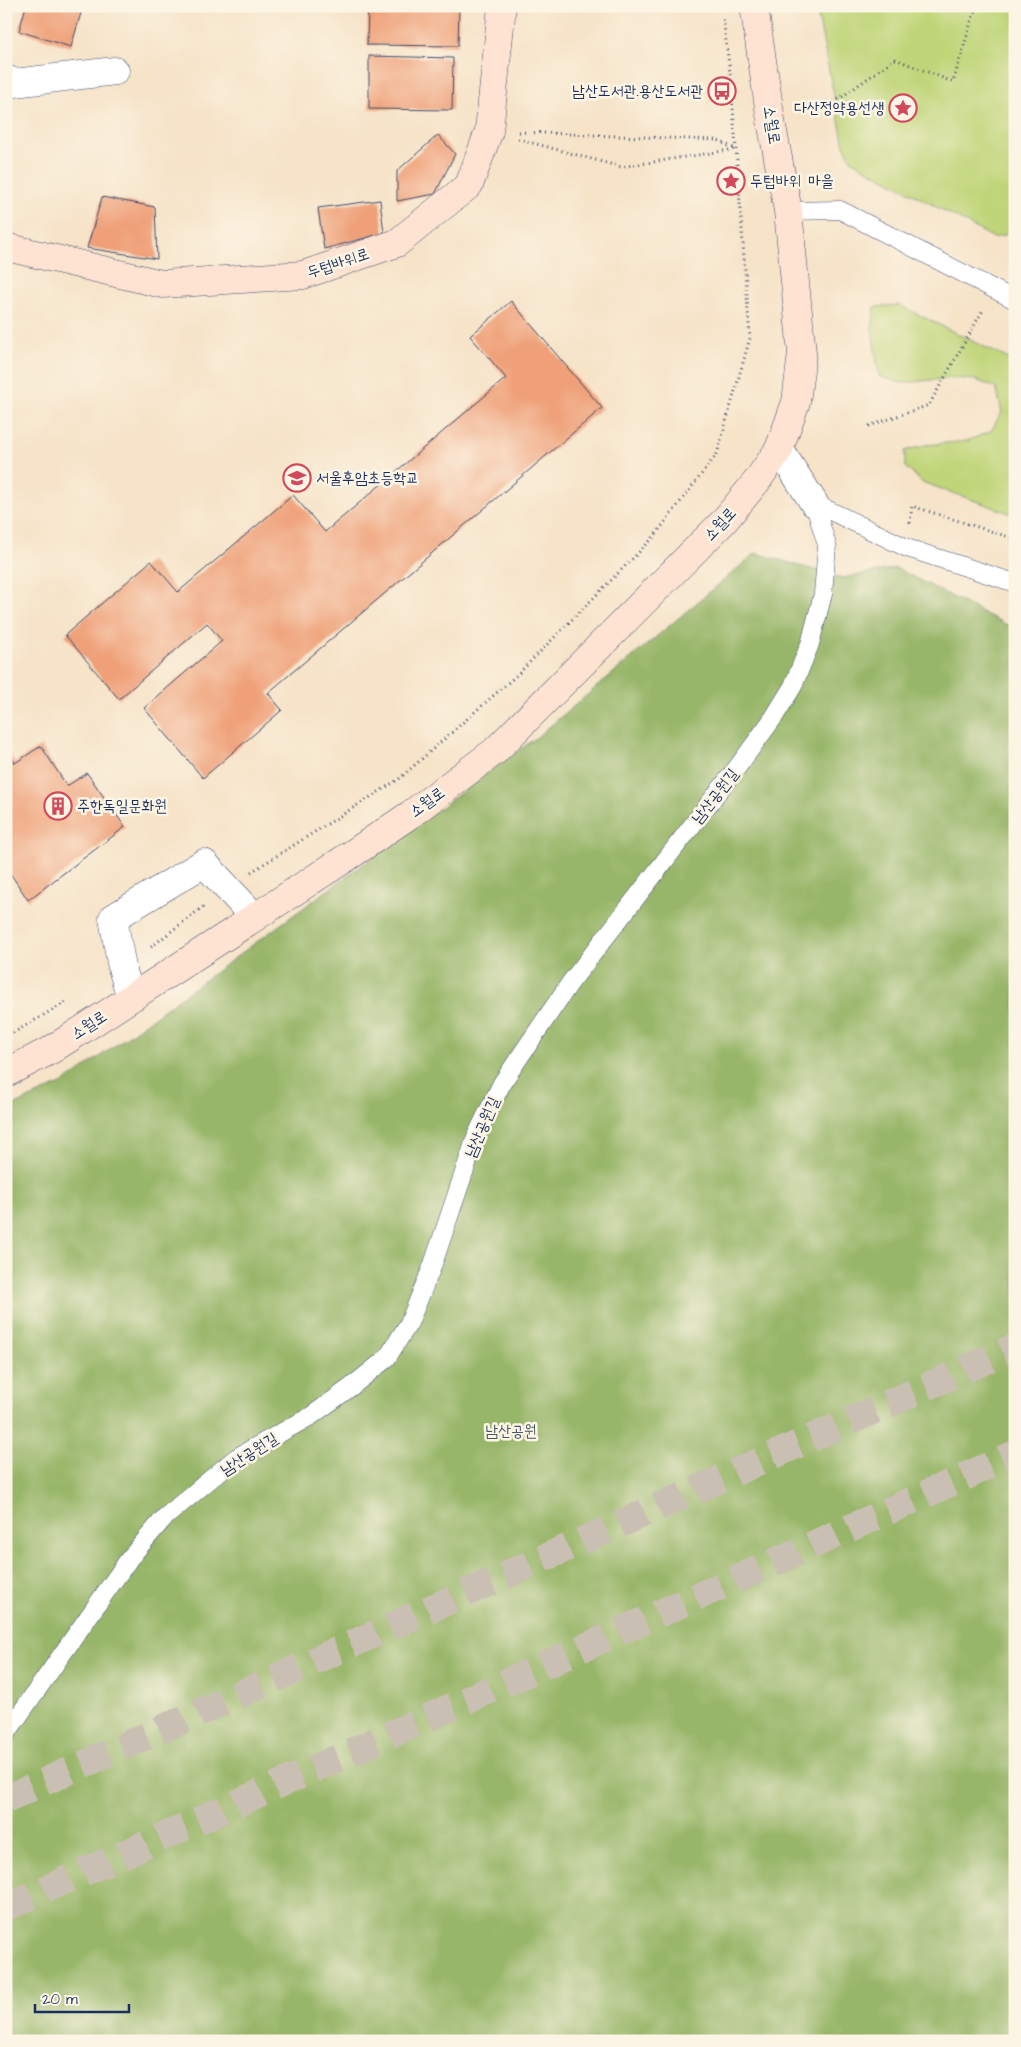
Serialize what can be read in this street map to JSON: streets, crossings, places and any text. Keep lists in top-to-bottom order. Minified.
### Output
{"streets":{"main road":["소월로","두텁바위로"],"street":["남산공원길"]},"crossings":[["소월로","남산공원길"]],"parks":["남산공원"],"places":{"bus stop":["남산도서관.용산도서관"],"place":["다산정약용선생","두텁바위 마을"],"school or university":["서울후암초등학교"],"building":["주한독일문화원"]},"scale_bar":"20 m"}
